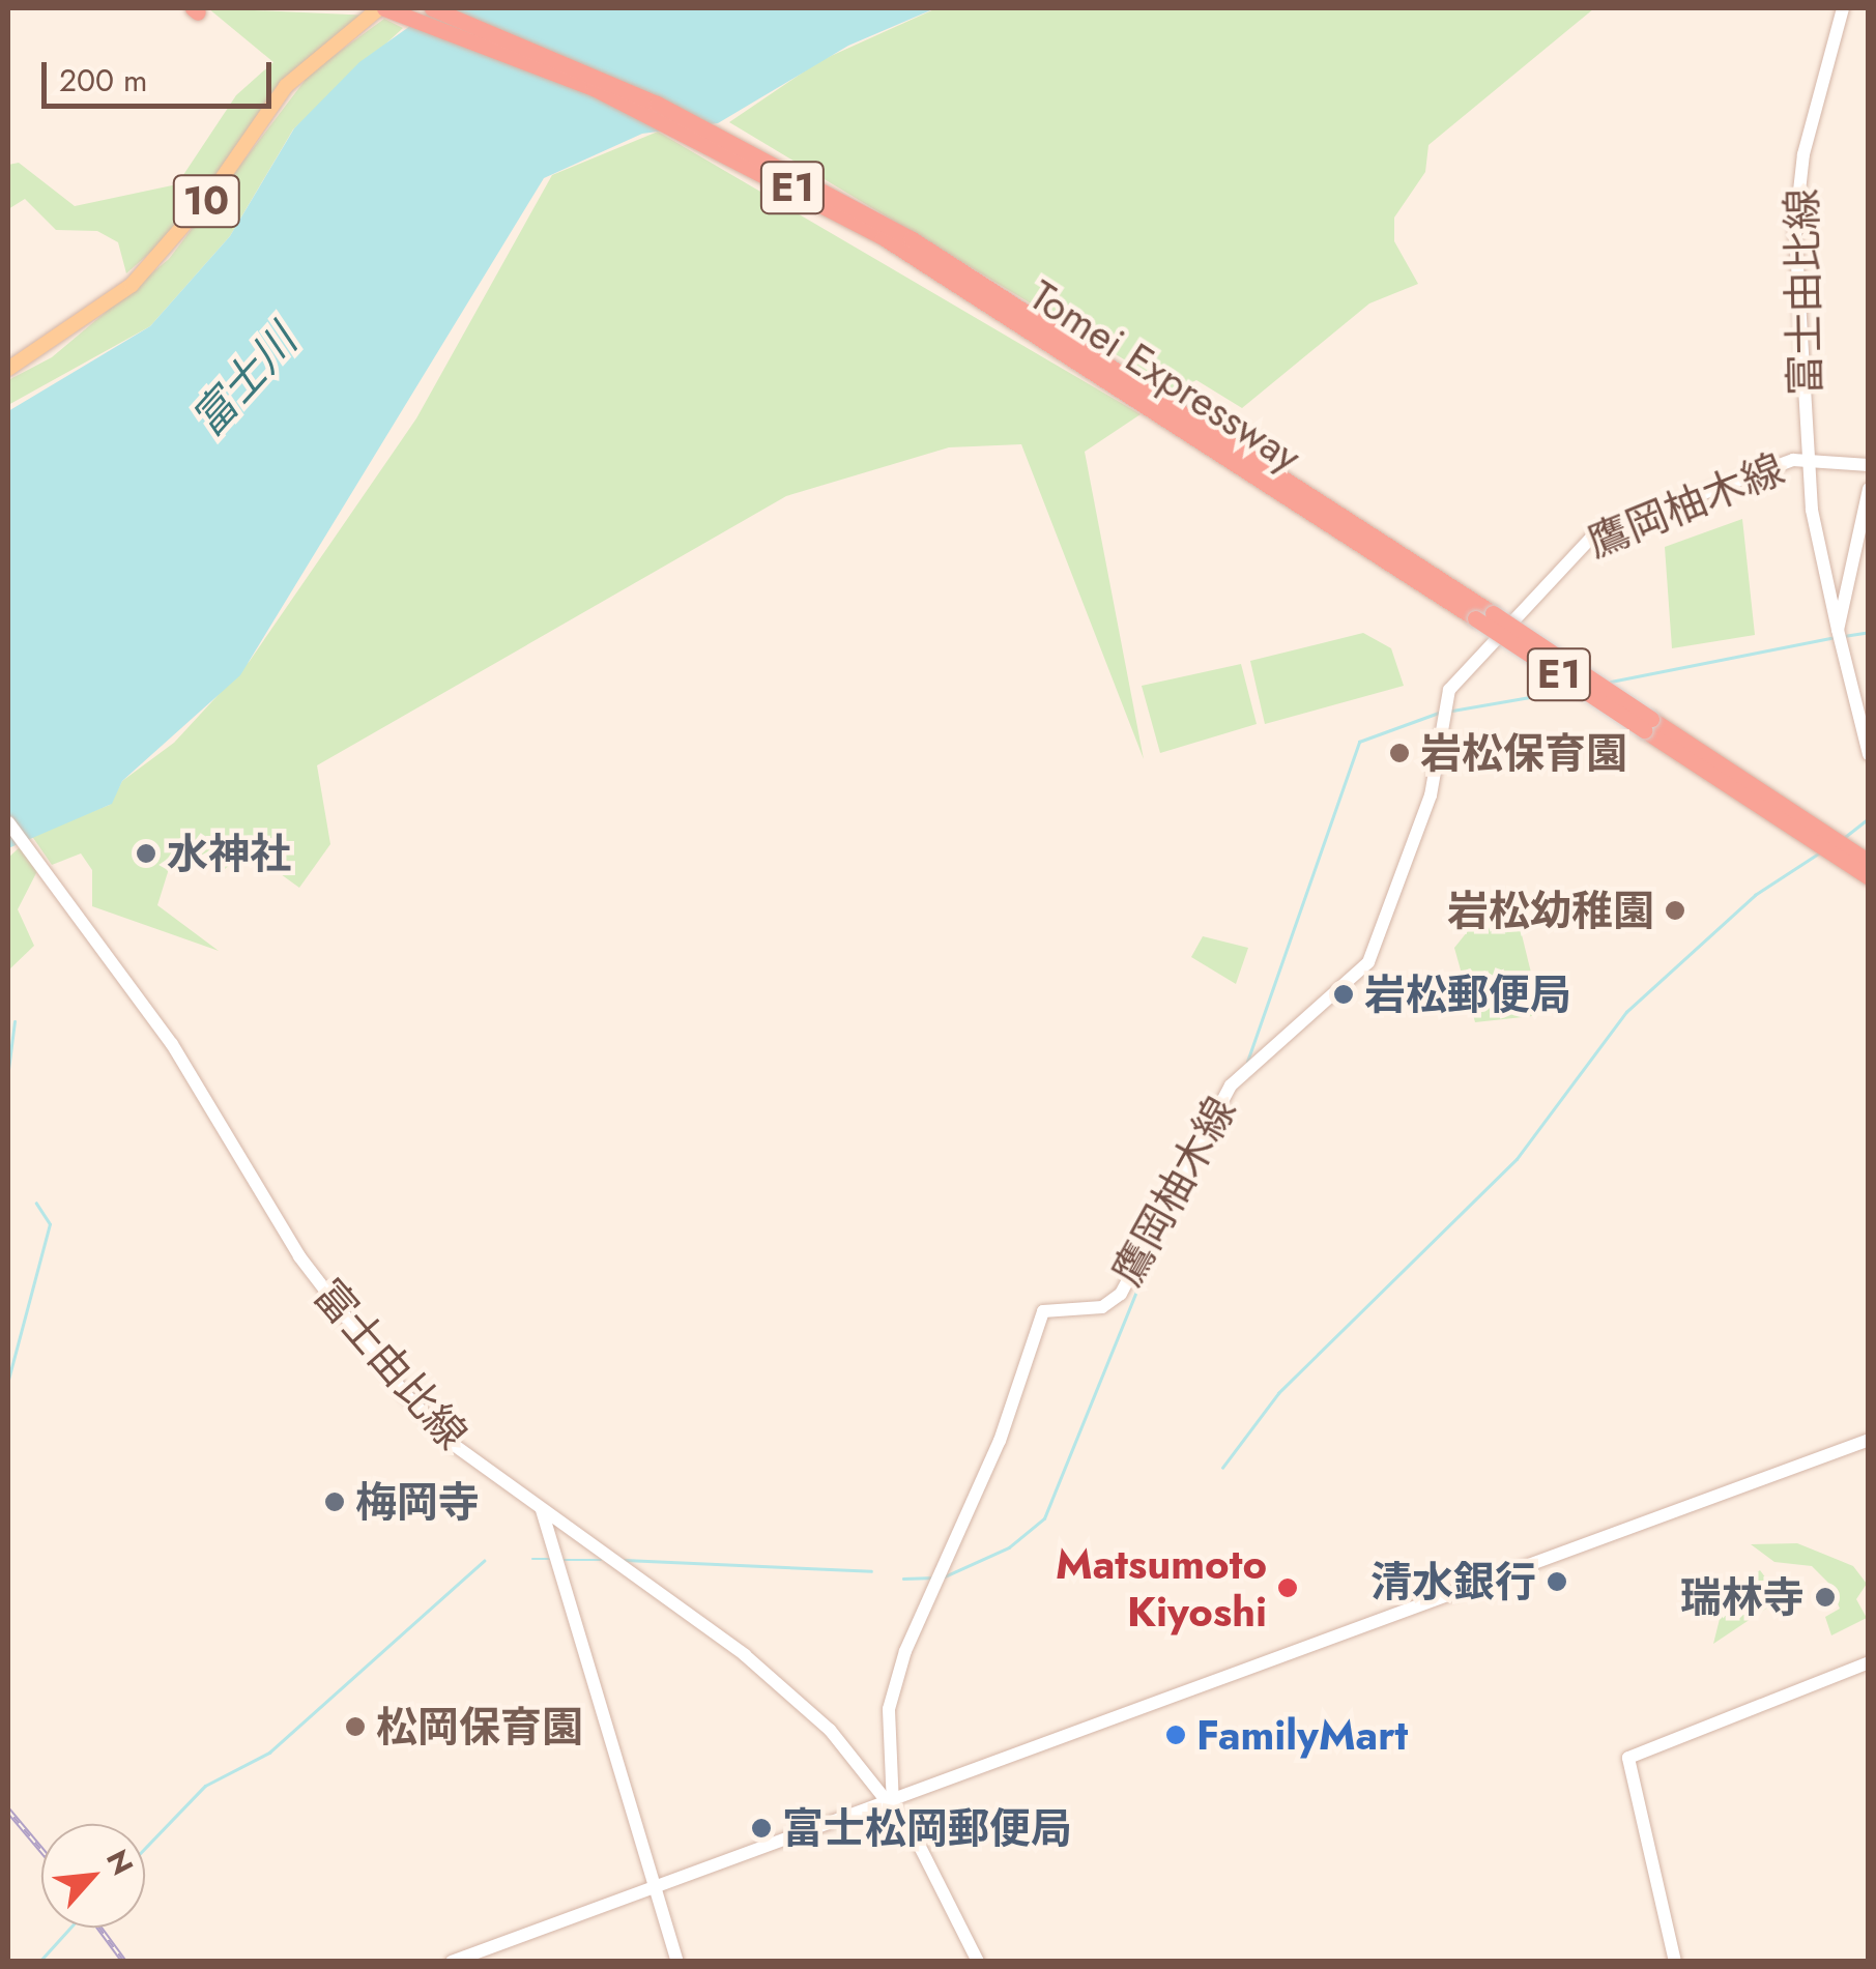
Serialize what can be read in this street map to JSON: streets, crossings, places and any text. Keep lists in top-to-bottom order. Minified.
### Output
{"streets":{"highway":["E1","Tomei Expressway"],"main road":["10","富士由比線","鷹岡柚木線"]},"crossings":[["10","Tomei Expressway"],["富士由比線","鷹岡柚木線"]],"water":["富士川"],"places":["岩松保育園","水神社","岩松幼稚園","岩松郵便局","梅岡寺","清水銀行","Matsumoto Kiyoshi","瑞林寺","松岡保育園","FamilyMart","富士松岡郵便局"],"scale_bar":"200 m","north":"top right"}
